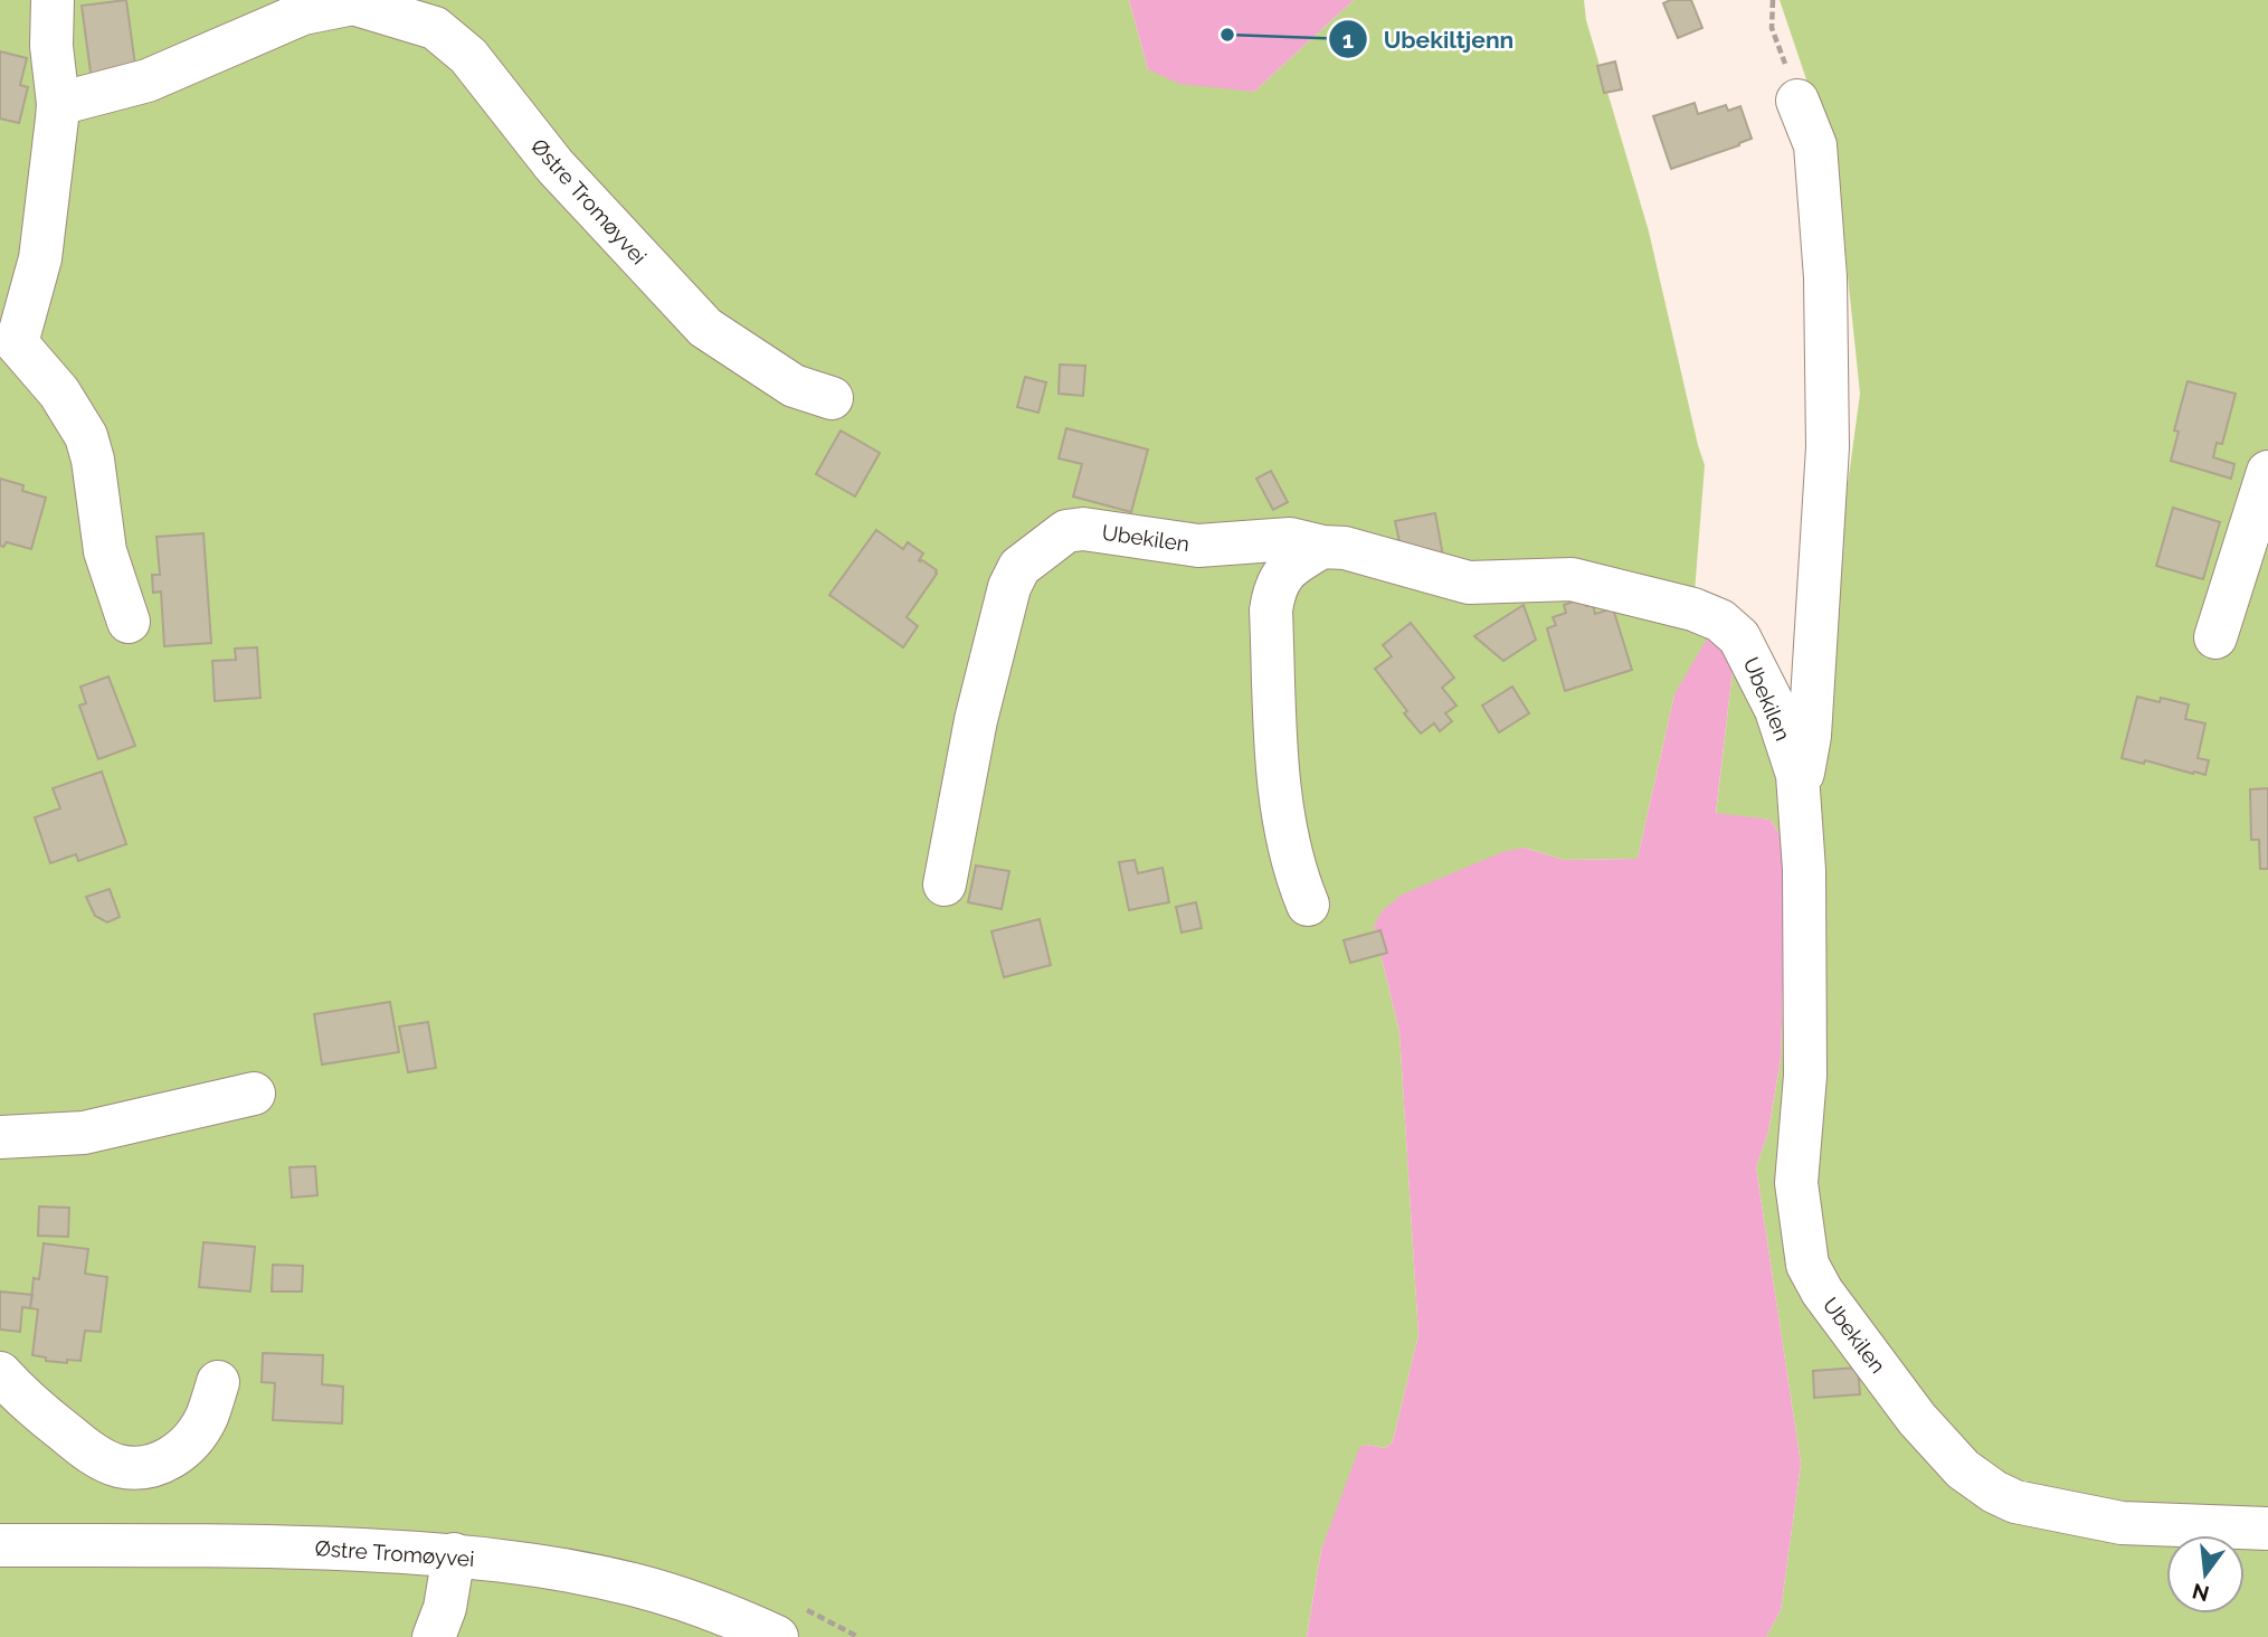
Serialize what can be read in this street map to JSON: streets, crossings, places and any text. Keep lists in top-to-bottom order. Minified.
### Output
{"streets":{"street":["Østre Tromøyvei","Ubekilen"]},"places":["Ubekiltjenn"],"north":"bottom"}
